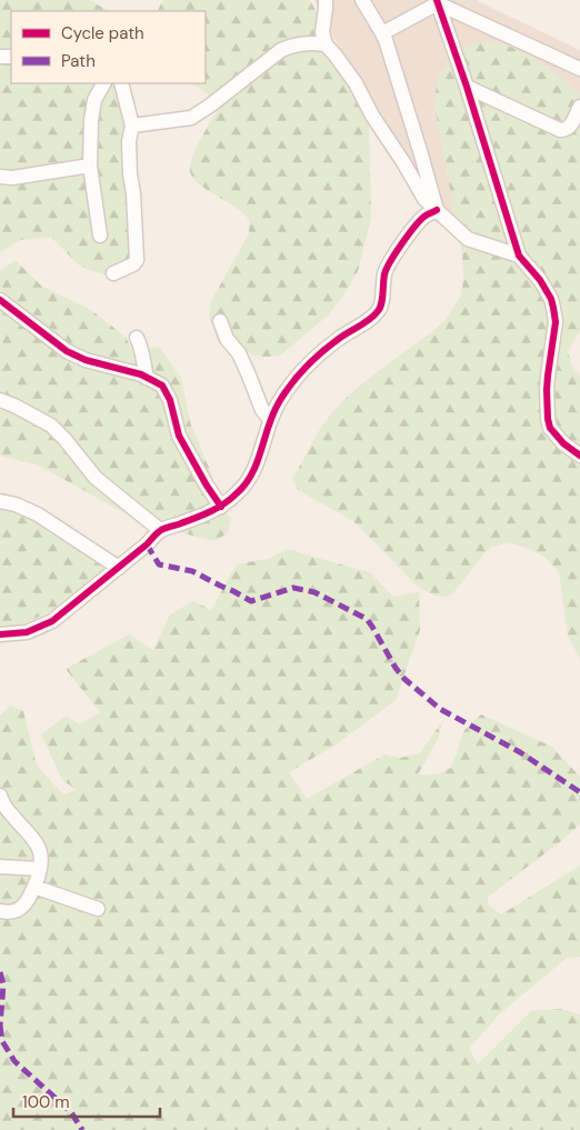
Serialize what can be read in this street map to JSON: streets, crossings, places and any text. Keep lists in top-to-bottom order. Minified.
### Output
{"legend":["Cycle path","Path"],"scale_bar":"100 m"}
